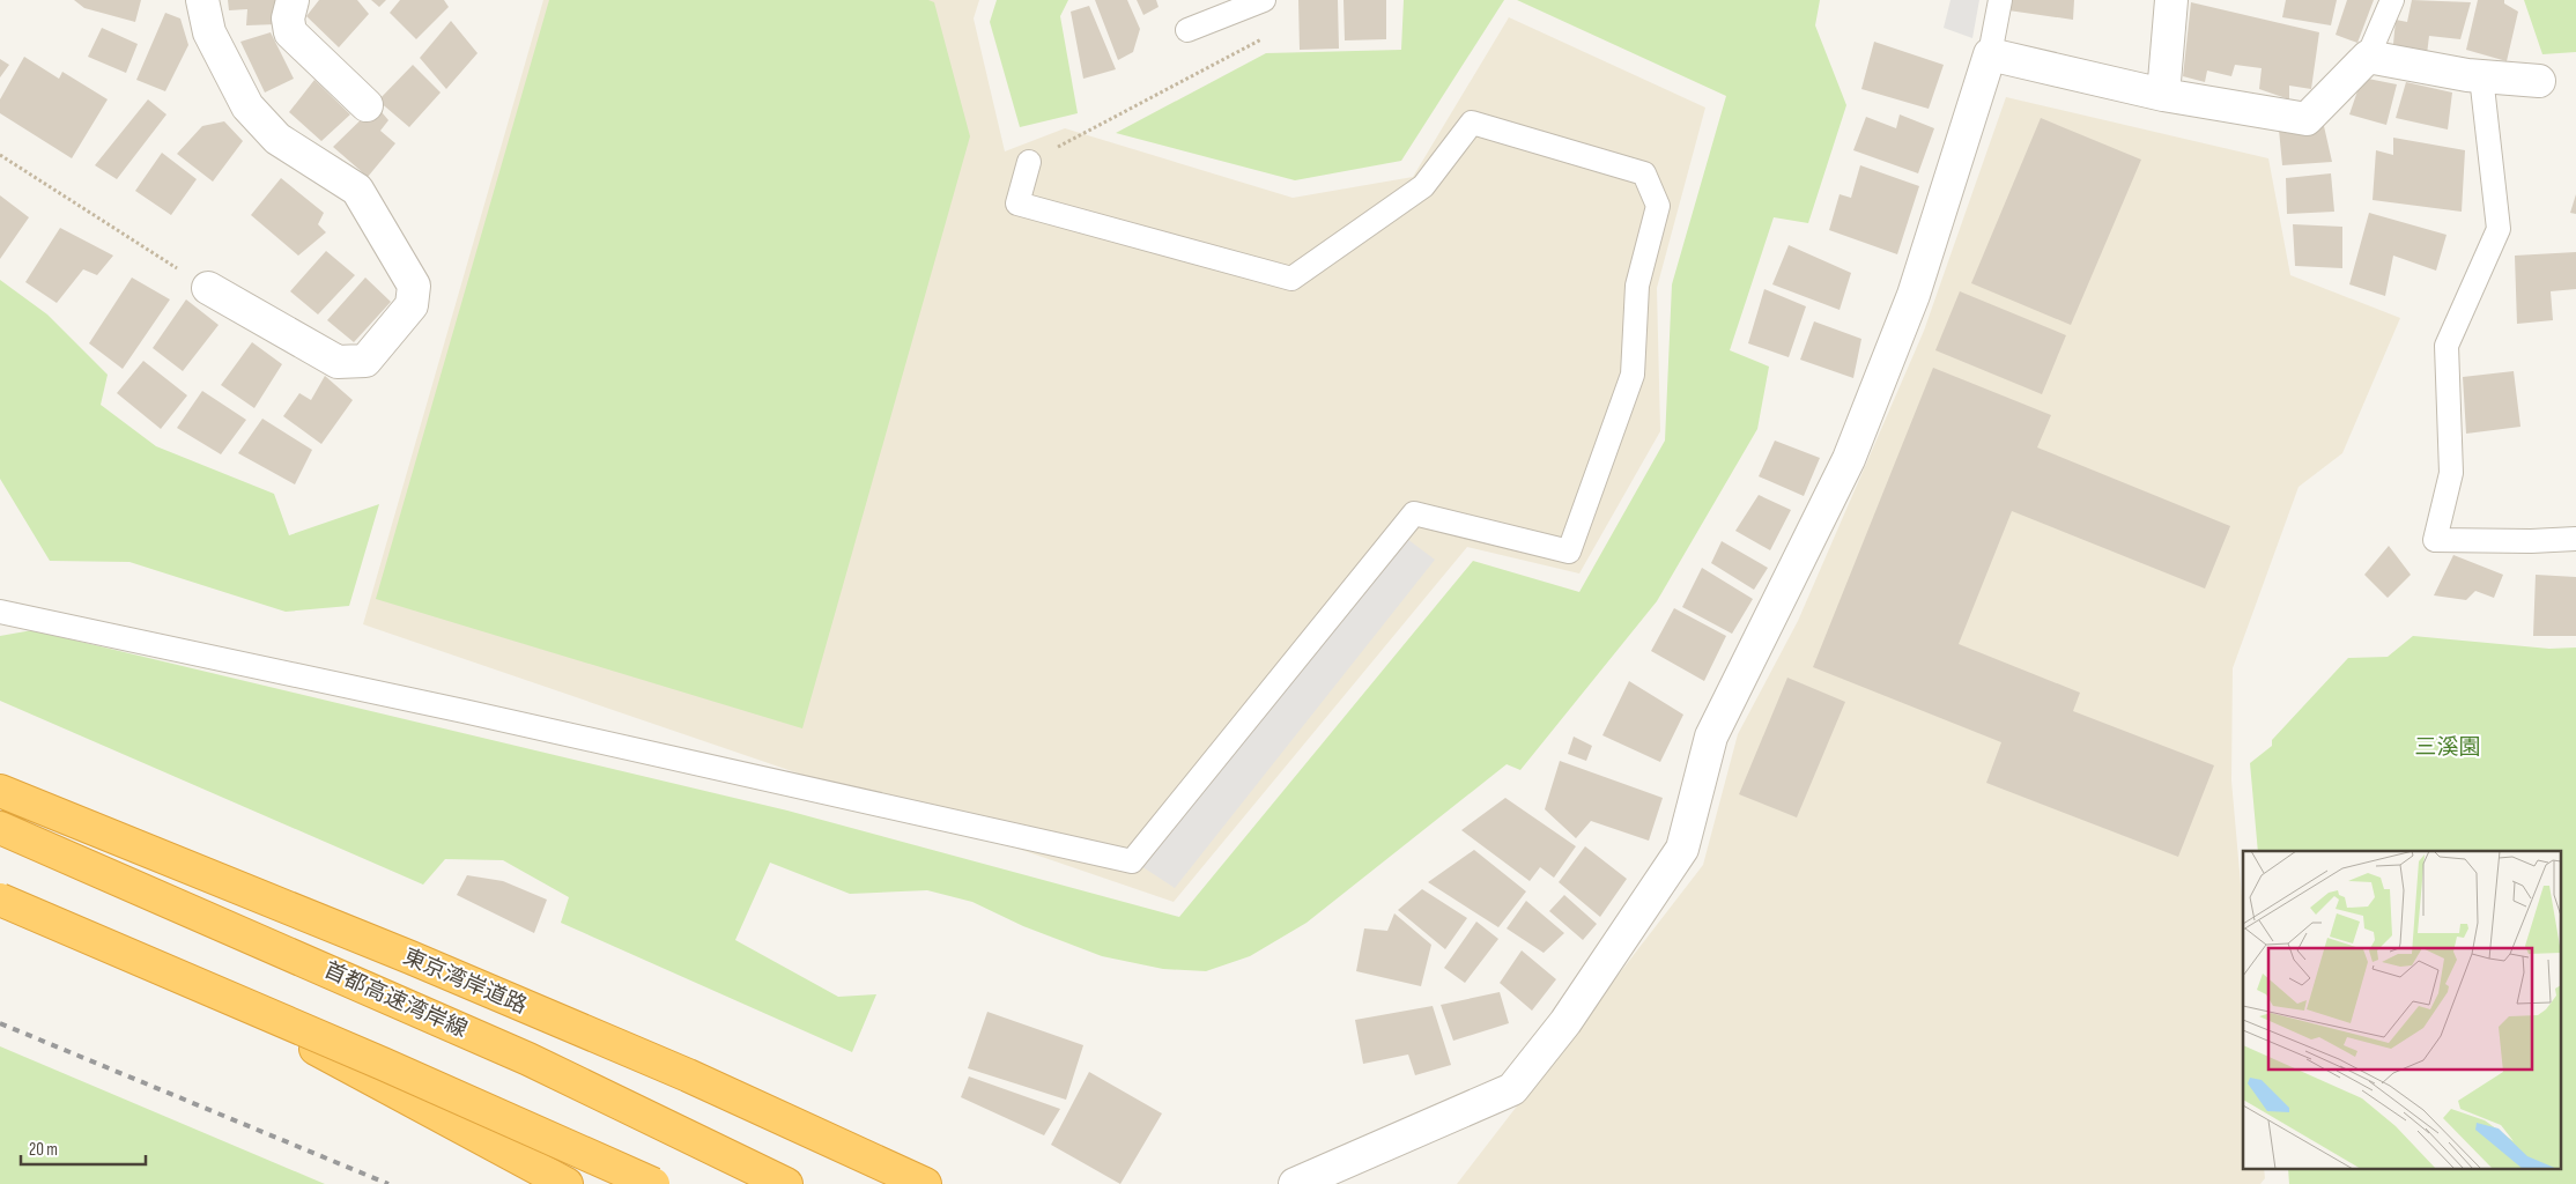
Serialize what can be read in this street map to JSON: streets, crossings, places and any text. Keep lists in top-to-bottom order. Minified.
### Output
{"streets":{"highway":["東京湾岸道路","首都高速湾岸線"]},"parks":["三溪園"],"scale_bar":"20 m"}
